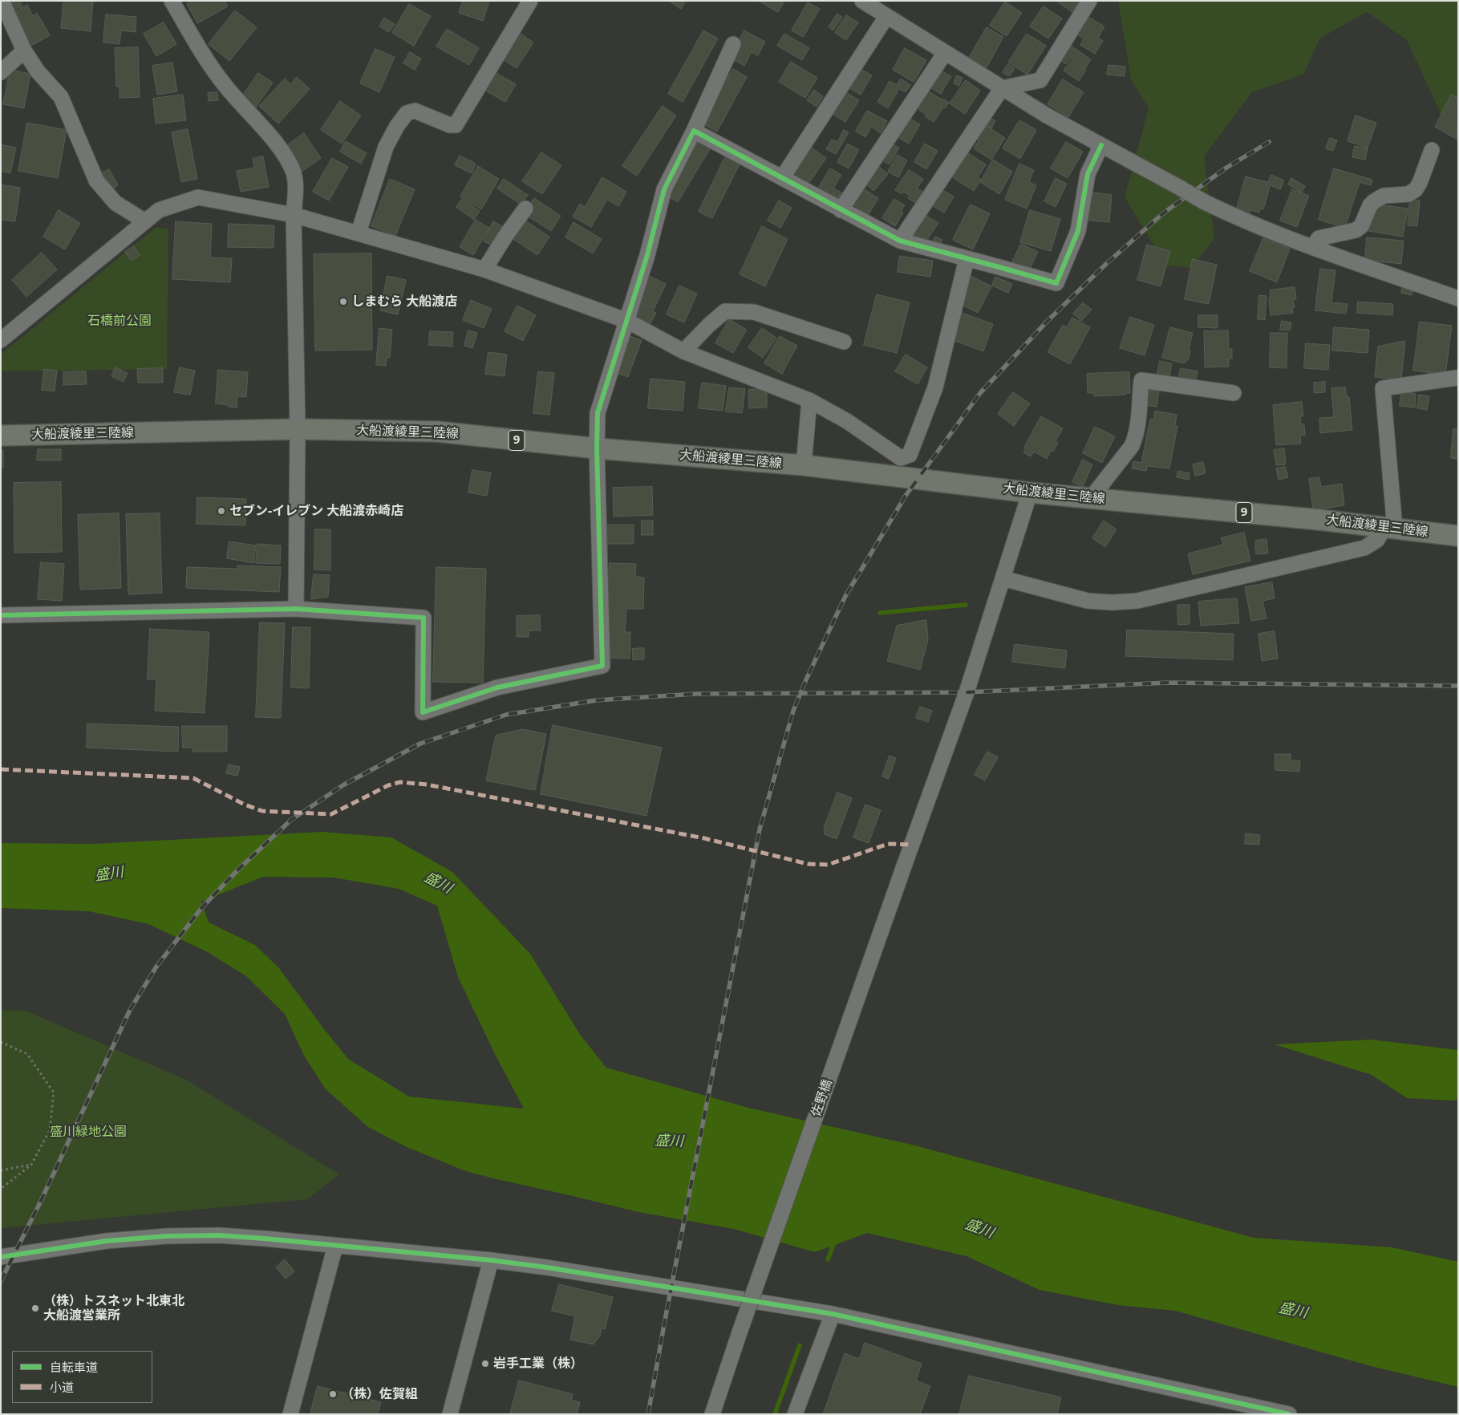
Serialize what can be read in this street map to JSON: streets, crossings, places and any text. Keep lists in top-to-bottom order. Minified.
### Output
{"streets":{"main road":["大船渡綾里三陸線","9"],"street":["佐野橋"]},"crossings":[["大船渡綾里三陸線","佐野橋"]],"water":["盛川"],"parks":["石橋前公園","盛川緑地公園"],"places":["しまむら 大船渡店","セブン-イレブン 大船渡赤崎店","（株）トスネット北東北 大船渡営業所","岩手工業（株）","（株）佐賀組"],"legend":["自転車道","小道"]}
